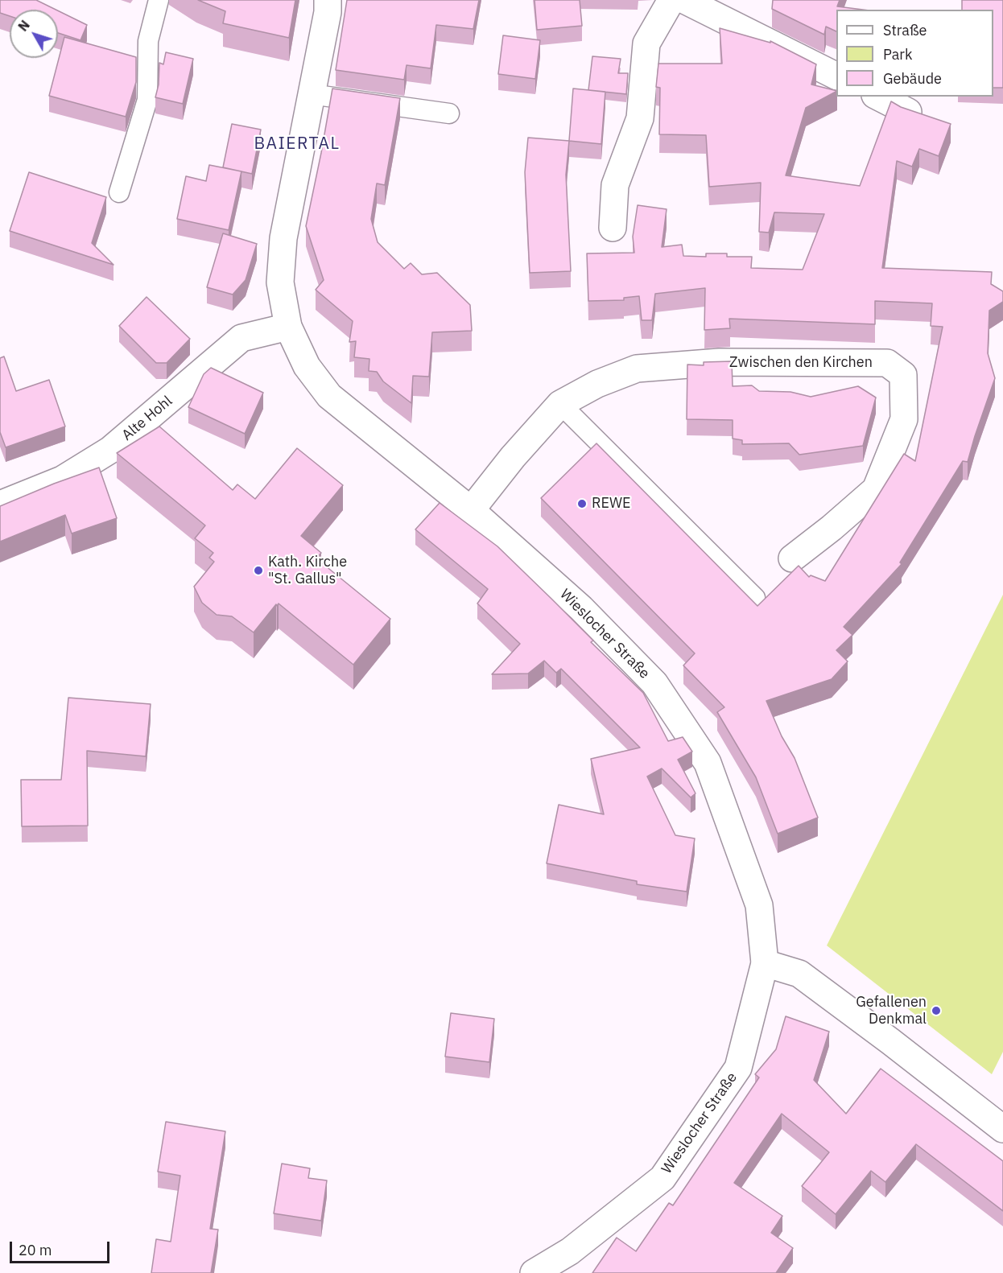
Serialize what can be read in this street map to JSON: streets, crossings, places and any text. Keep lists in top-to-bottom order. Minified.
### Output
{"streets":{"street":["Zwischen den Kirchen","Alte Hohl","Wieslocher Straße"]},"crossings":[["Zwischen den Kirchen","Wieslocher Straße"],["Alte Hohl","Wieslocher Straße"]],"districts":["BAIERTAL"],"places":["REWE","Kath. Kirche \"St. Gallus\"","Gefallenen Denkmal"],"legend":["Straße","Park","Gebäude"],"scale_bar":"20 m","north":"top left"}
